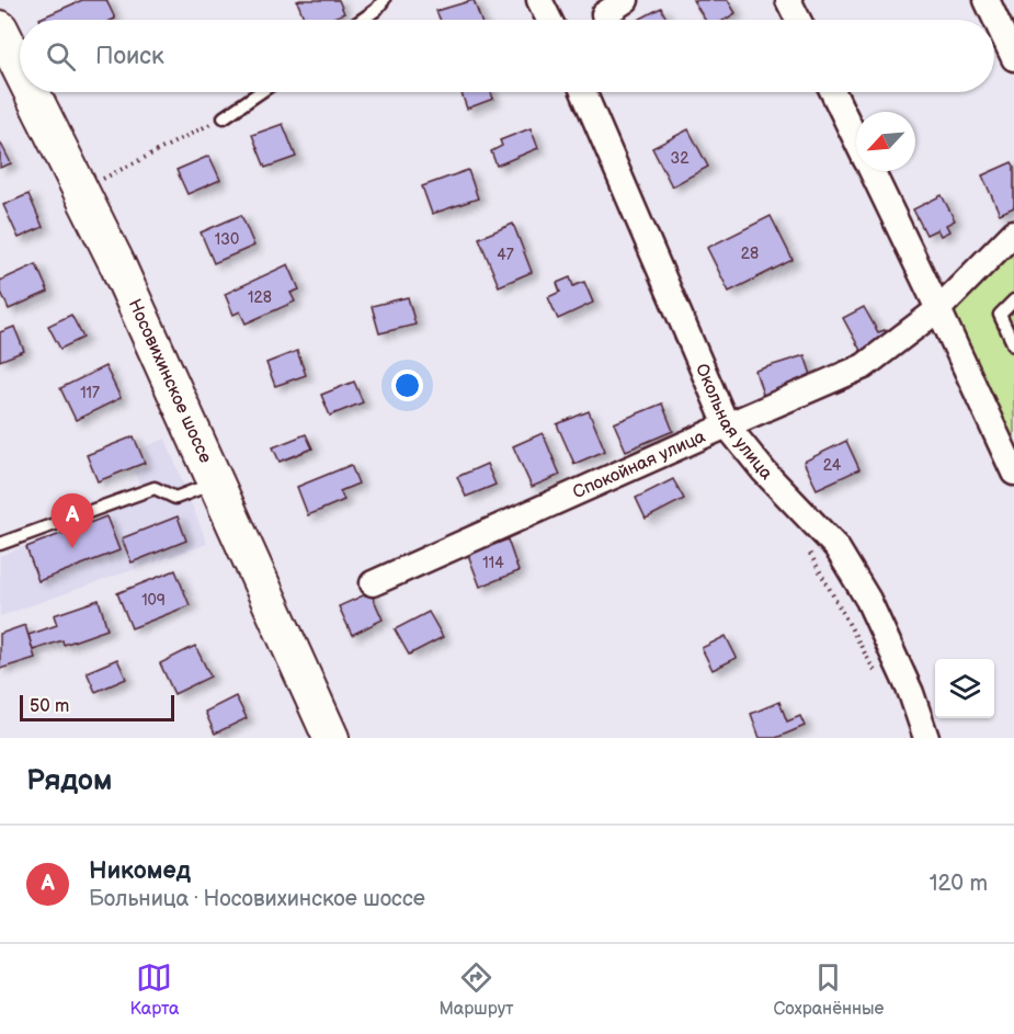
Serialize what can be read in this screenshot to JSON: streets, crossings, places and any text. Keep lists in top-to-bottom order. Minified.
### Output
{"streets":{"main road":["Носовихинское шоссе"],"street":["Окольная улица","Спокойная улица"]},"crossings":[["Окольная улица","Спокойная улица"]],"house_numbers":["32","130","28","47","128","117","24","114","109"],"scale_bar":"50 m","north":"bottom left","page":{"search":"Поиск","pins":"A","scale":"50 m","heading":"Рядом","list":[{"mark":"A","name":"Никомед","note":"Больница · Носовихинское шоссе","value":"120 m"}],"nav":["Карта","Маршрут","Сохранённые"]}}
